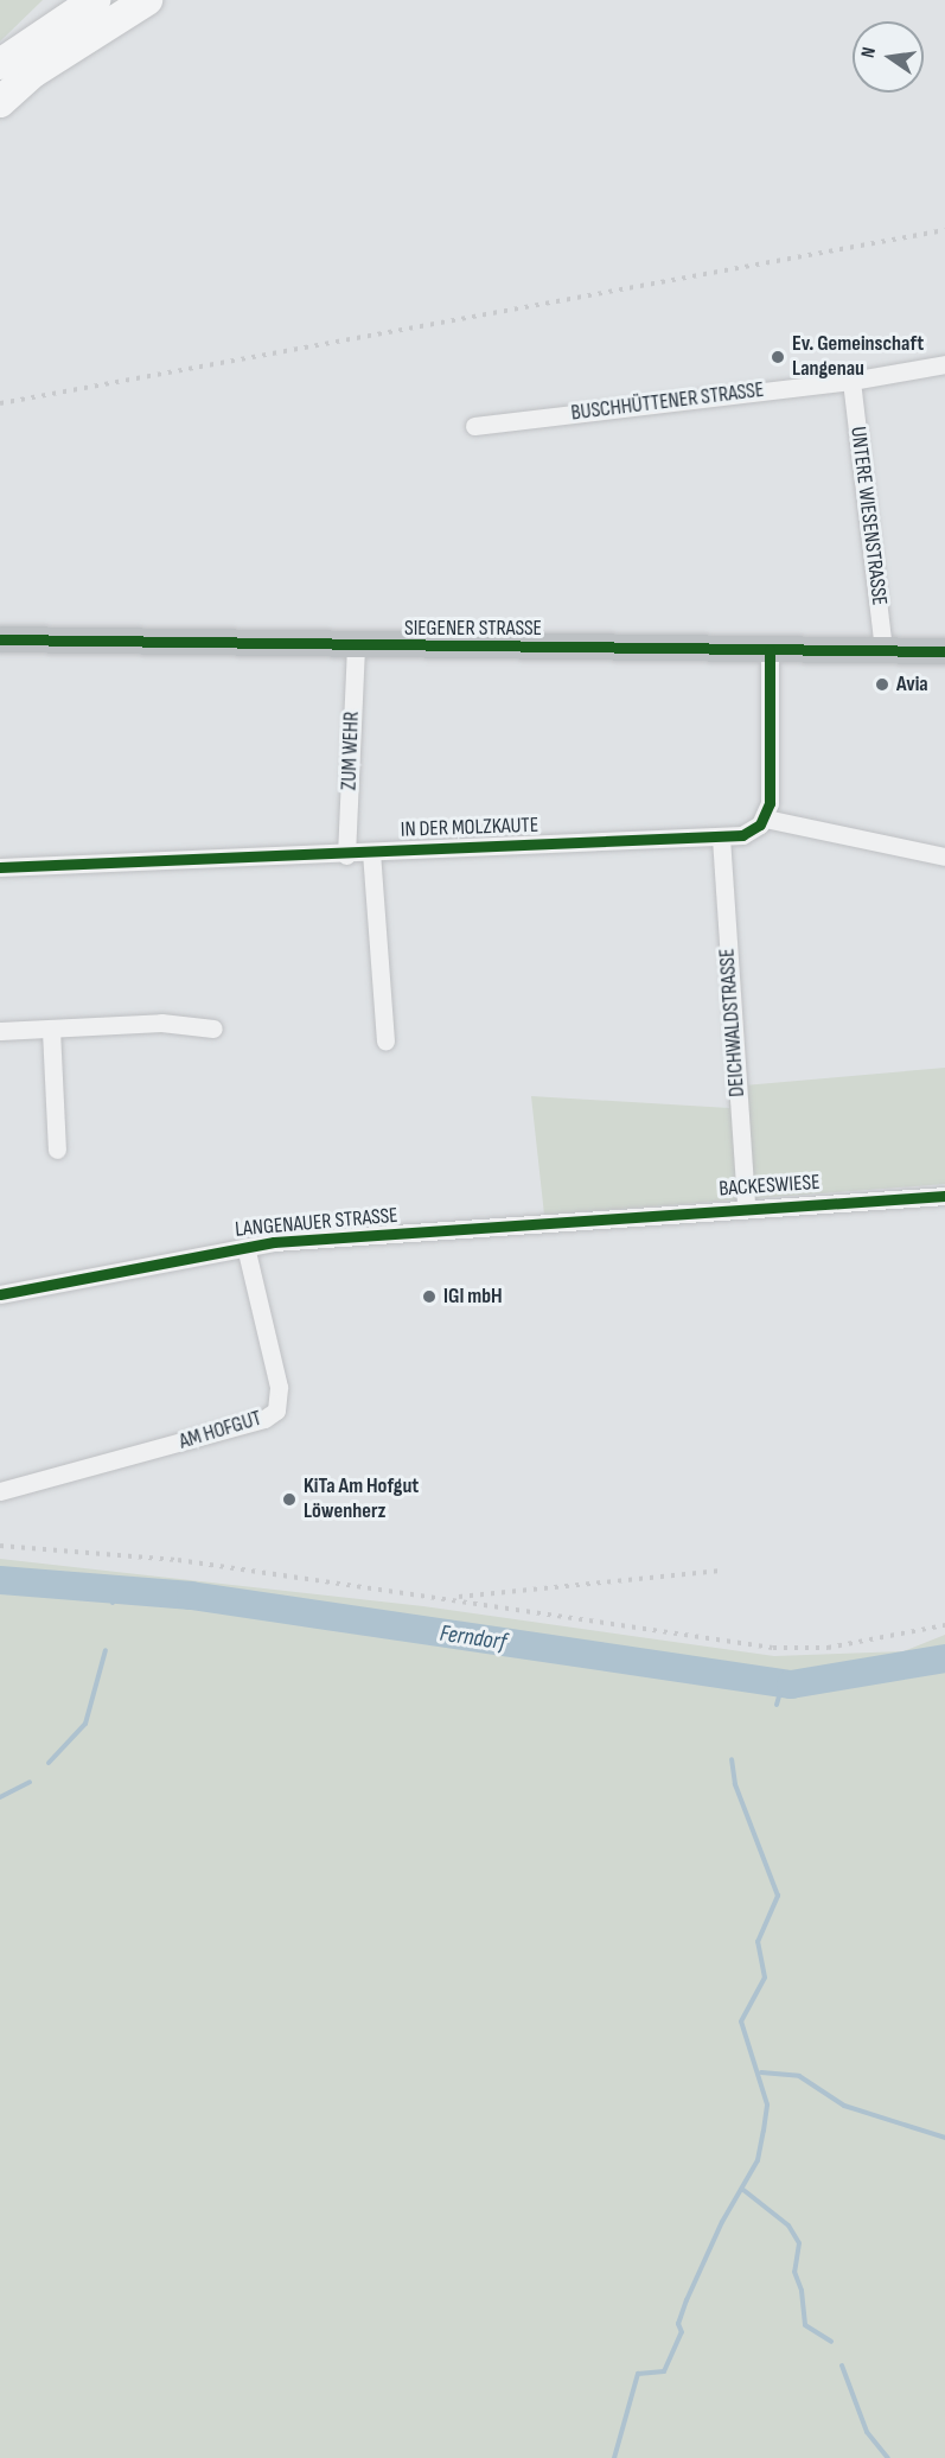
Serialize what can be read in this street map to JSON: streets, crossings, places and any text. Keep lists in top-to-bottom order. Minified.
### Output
{"streets":{"main road":["SIEGENER STRASSE"],"street":["BUSCHHÜTTENER STRASSE","UNTERE WIESENSTRASSE","ZUM WEHR","IN DER MOLZKAUTE","DEICHWALDSTRASSE","BACKESWIESE","LANGENAUER STRASSE","AM HOFGUT"]},"crossings":[["BUSCHHÜTTENER STRASSE","UNTERE WIESENSTRASSE"],["UNTERE WIESENSTRASSE","SIEGENER STRASSE"],["SIEGENER STRASSE","ZUM WEHR"],["ZUM WEHR","IN DER MOLZKAUTE"],["IN DER MOLZKAUTE","DEICHWALDSTRASSE"],["DEICHWALDSTRASSE","BACKESWIESE"],["BACKESWIESE","LANGENAUER STRASSE"],["LANGENAUER STRASSE","AM HOFGUT"]],"water":["Ferndorf"],"places":["Ev. Gemeinschaft Langenau","Avia","IGI mbH","KiTa Am Hofgut Löwenherz"],"north":"left"}
